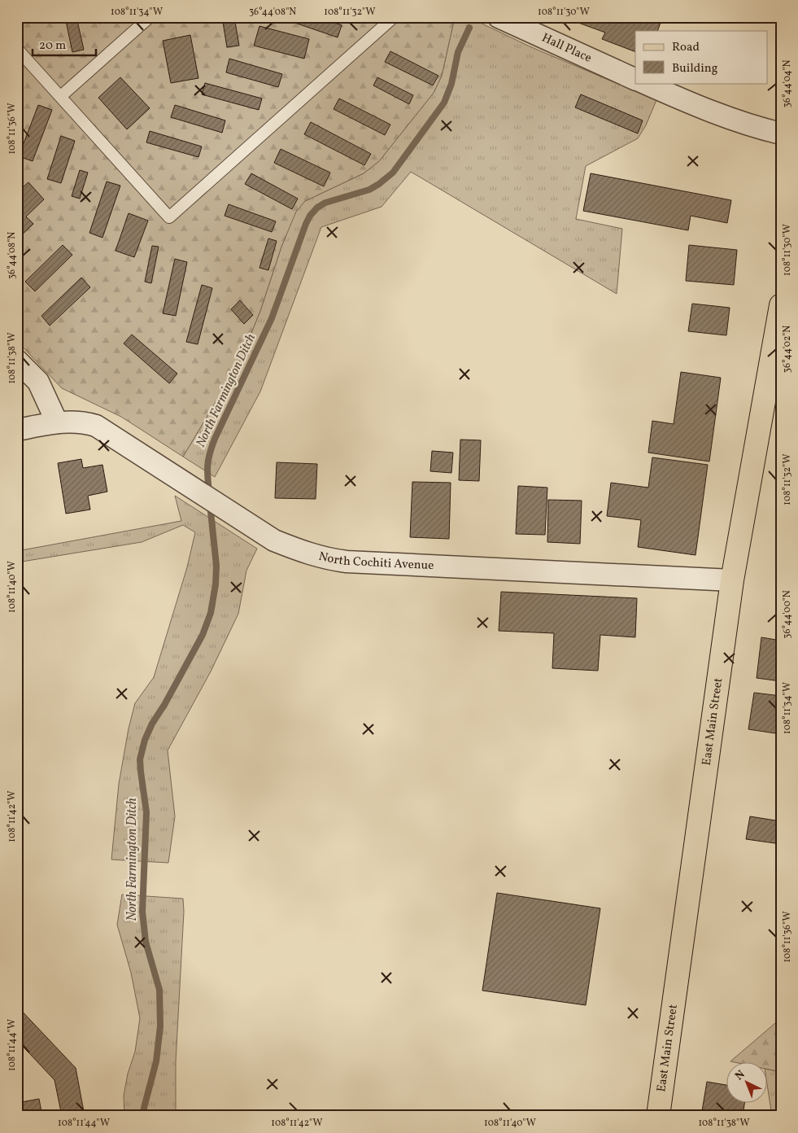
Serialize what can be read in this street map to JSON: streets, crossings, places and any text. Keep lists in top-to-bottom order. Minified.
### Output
{"streets":{"main road":["East Main Street"],"street":["Hall Place","North Cochiti Avenue"]},"crossings":[["North Cochiti Avenue","East Main Street"]],"water":["North Farmington Ditch"],"legend":["Road","Building"],"scale_bar":"20 m","north":"top left","coordinates":["108°11'34\"W","36°44'08\"N","108°11'32\"W","108°11'30\"W","36°44'04\"N","108°11'36\"W","36°44'02\"N","108°11'38\"W","108°11'40\"W","36°44'00\"N","108°11'42\"W","108°11'44\"W"]}
